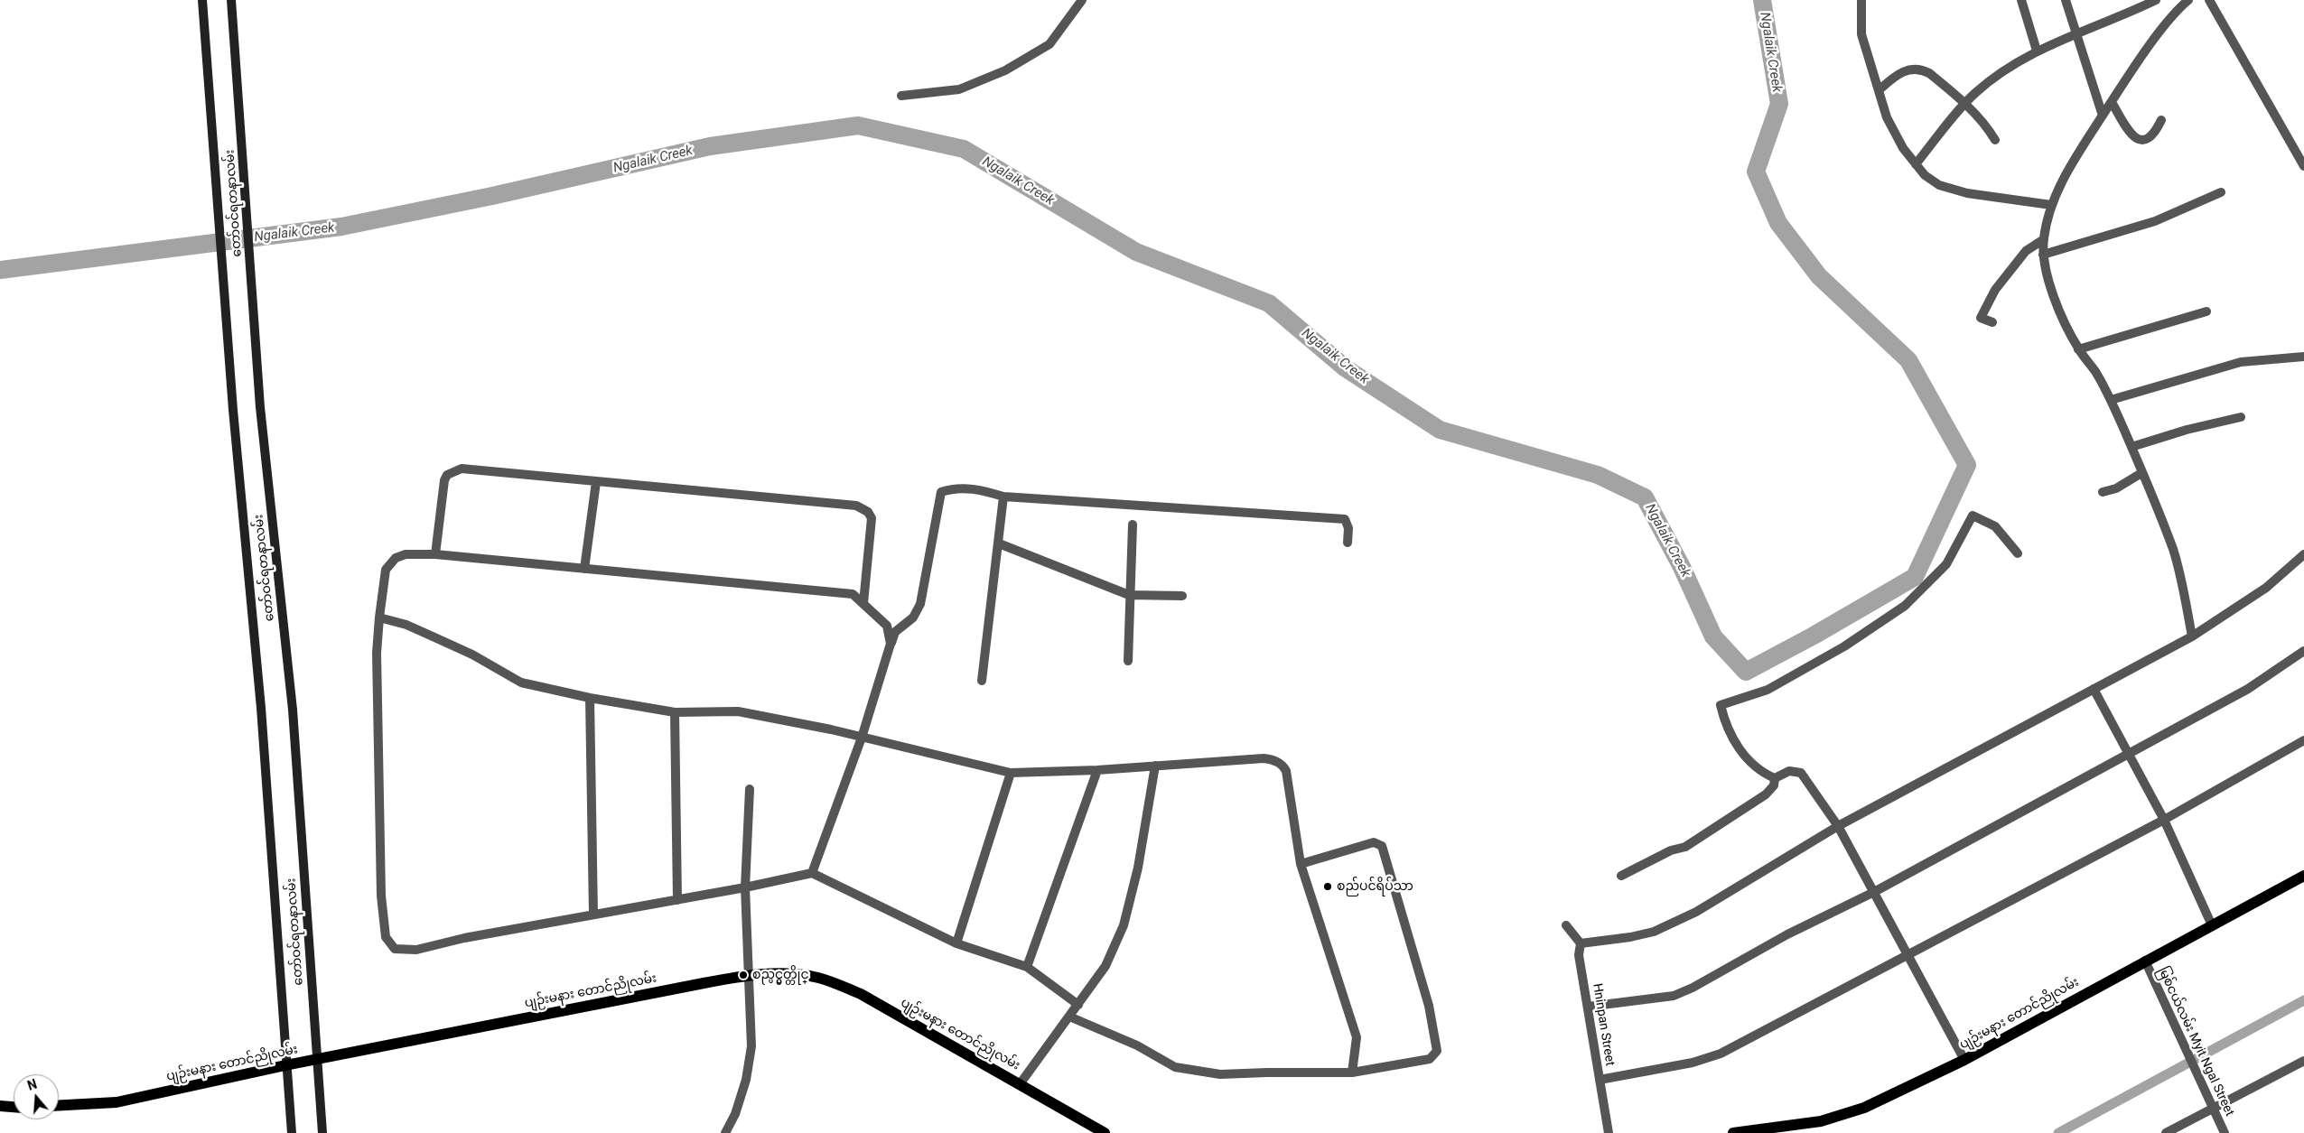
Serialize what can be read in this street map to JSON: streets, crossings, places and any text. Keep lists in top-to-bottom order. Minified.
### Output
{"streets":{"main road":["တော်ဝင်ရတနာလမ်း","ပျဉ်းမနား တောင်ညိုလမ်း"],"street":["Hninpan Street","မြစ်ငယ်လမ်း Myit Ngal Street"]},"crossings":[["တော်ဝင်ရတနာလမ်း","ပျဉ်းမနား တောင်ညိုလမ်း"],["ပျဉ်းမနား တောင်ညိုလမ်း","မြစ်ငယ်လမ်း Myit Ngal Street"]],"water":["Ngalaik Creek"],"places":["စည်ပင်ရိပ်သာ","စည္ပင္မွတ္တိုင္"],"north":"top"}
